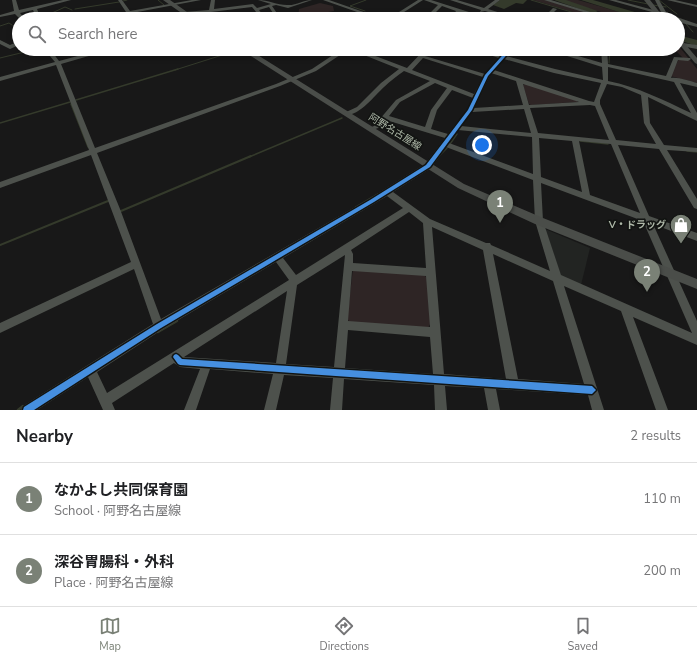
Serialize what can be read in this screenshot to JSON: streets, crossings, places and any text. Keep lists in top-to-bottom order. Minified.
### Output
{"streets":{"main road":["阿野名古屋線"]},"places":{"shop":["V・ドラッグ"]},"page":{"search":"Search here","pins":["1","2"],"heading":["Nearby","2 results"],"list":[{"mark":"1","name":"なかよし共同保育園","note":"School · 阿野名古屋線","value":"110 m"},{"mark":"2","name":"深谷胃腸科・外科","note":"Place · 阿野名古屋線","value":"200 m"}],"nav":["Map","Directions","Saved"]}}
